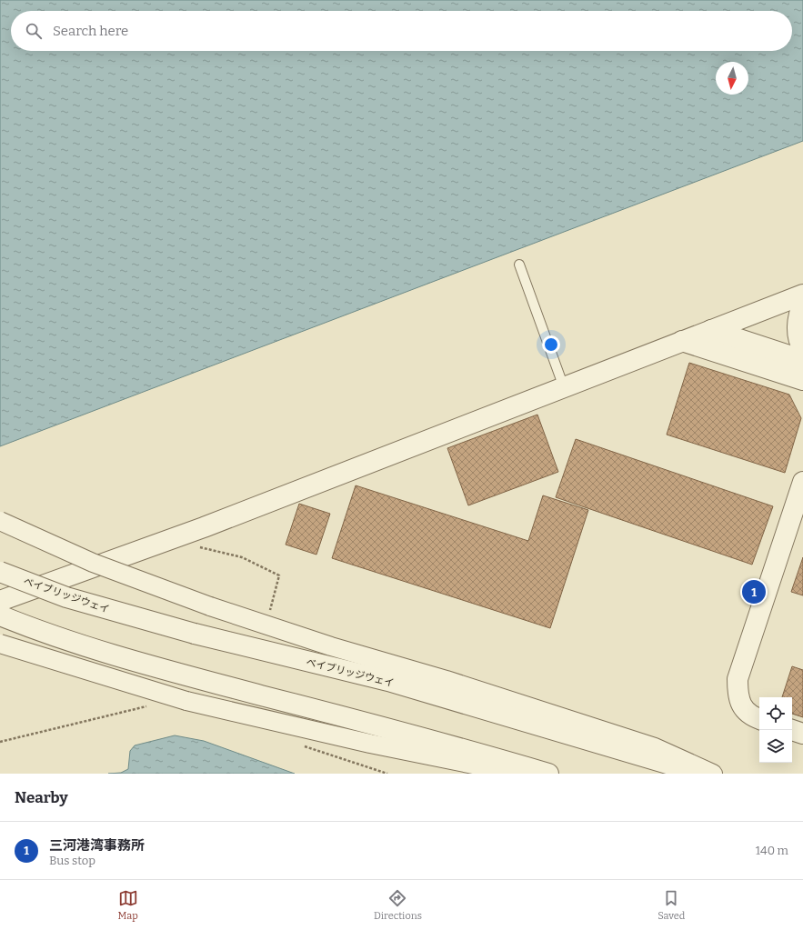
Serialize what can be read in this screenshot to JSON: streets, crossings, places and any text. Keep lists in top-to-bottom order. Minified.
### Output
{"streets":{"street":["ベイブリッジウェイ"]},"north":"bottom","page":{"search":"Search here","pins":"1","heading":"Nearby","list":[{"mark":"1","name":"三河港湾事務所","note":"Bus stop","value":"140 m"}],"nav":["Map","Directions","Saved"]}}
